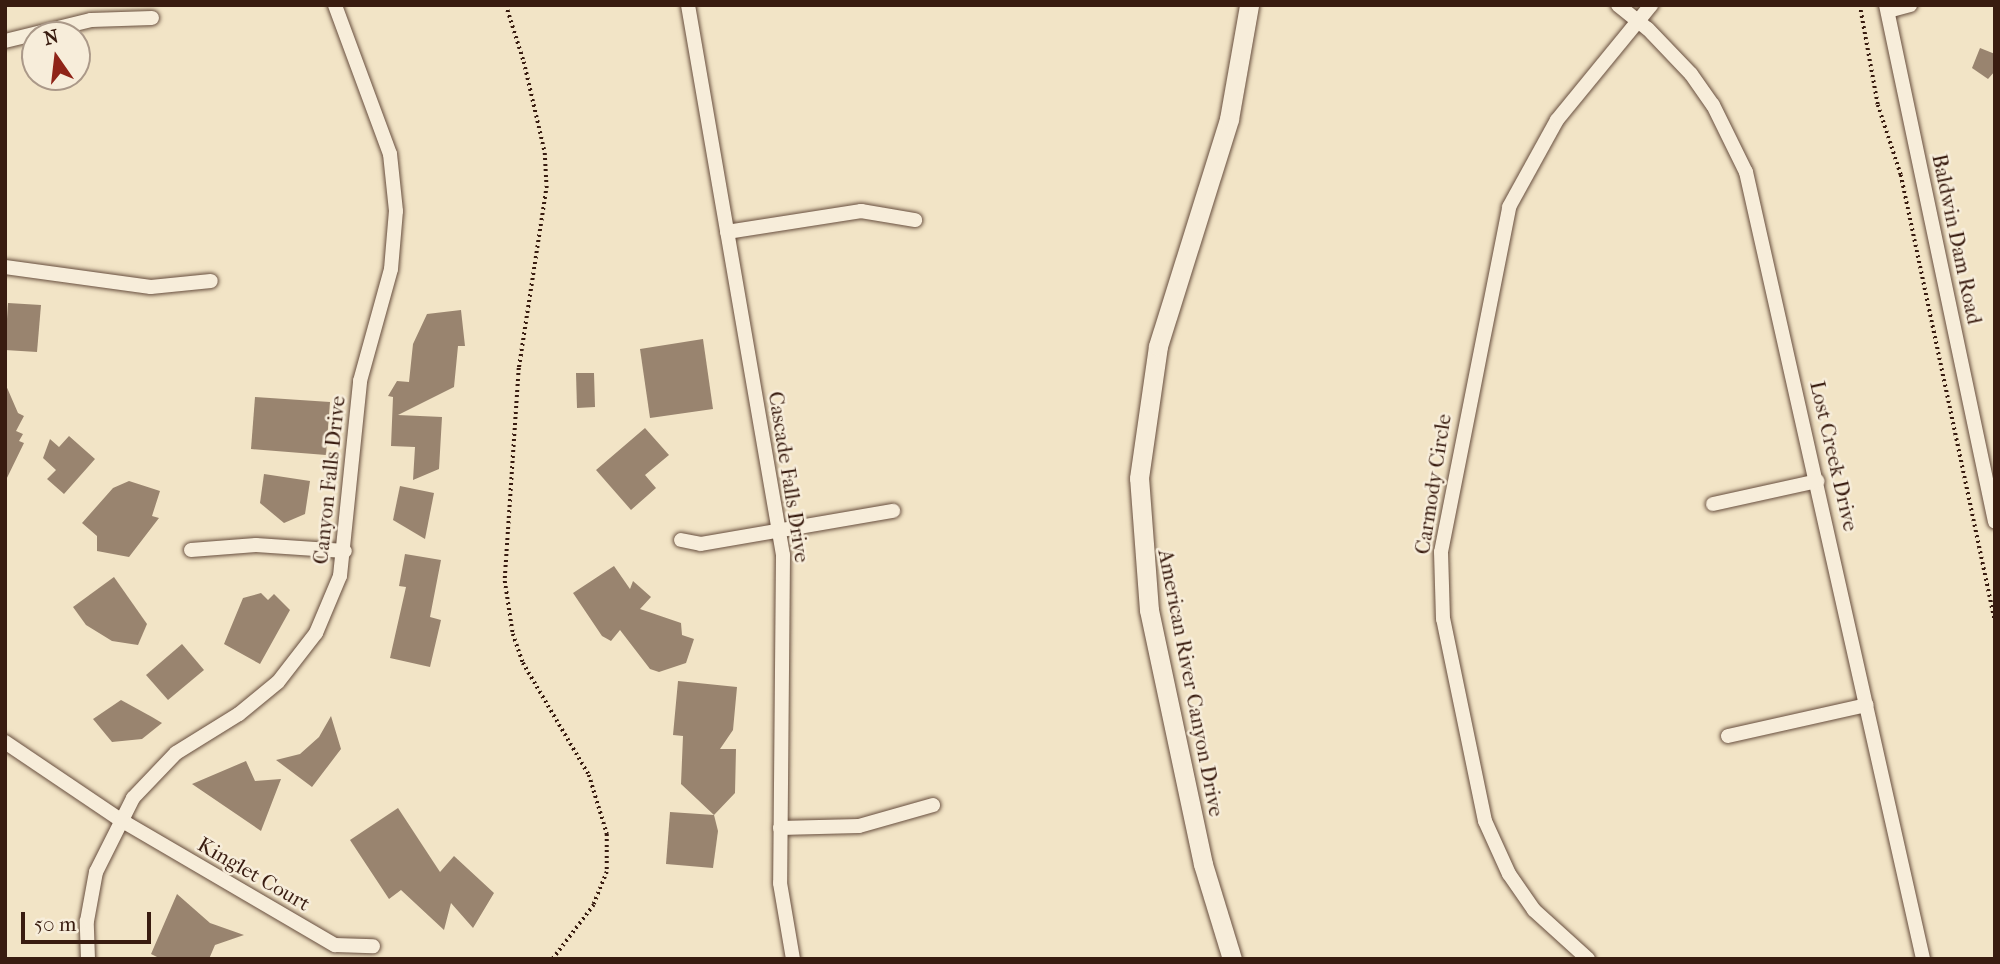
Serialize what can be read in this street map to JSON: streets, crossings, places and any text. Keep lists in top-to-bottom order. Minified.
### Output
{"streets":{"street":["Baldwin Dam Road","Lost Creek Drive","Cascade Falls Drive","Canyon Falls Drive","Carmody Circle","American River Canyon Drive","Kinglet Court"]},"crossings":[["Lost Creek Drive","Carmody Circle"],["Canyon Falls Drive","Kinglet Court"]],"scale_bar":"50 m","north":"top"}
